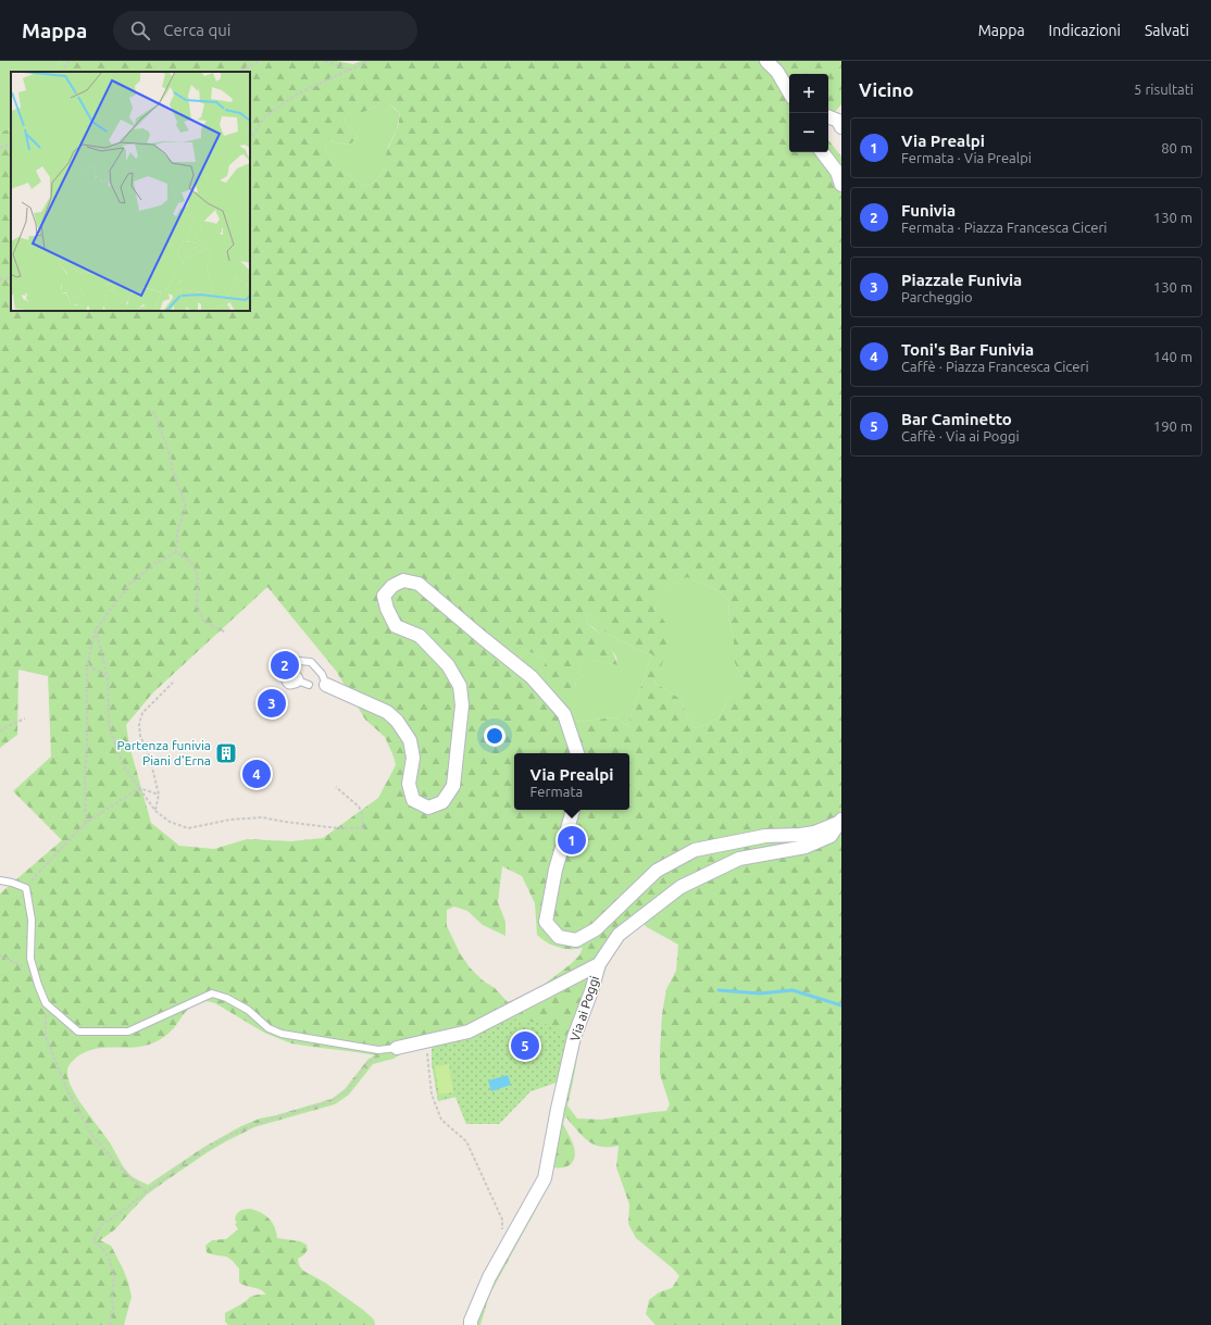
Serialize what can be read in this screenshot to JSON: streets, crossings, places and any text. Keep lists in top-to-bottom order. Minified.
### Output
{"streets":{"street":["Via ai Poggi"]},"places":{"building":["Partenza funivia Piani d'Erna"]},"page":{"header":"Mappa","search":"Cerca qui","nav":["Mappa","Indicazioni","Salvati"],"heading":["Vicino","5 risultati"],"map_buttons":["+","−"],"list":[{"mark":"1","name":"Via Prealpi","note":"Fermata · Via Prealpi","value":"80 m"},{"mark":"2","name":"Funivia","note":"Fermata · Piazza Francesca Ciceri","value":"130 m"},{"mark":"3","name":"Piazzale Funivia","note":"Parcheggio","value":"130 m"},{"mark":"4","name":"Toni's Bar Funivia","note":"Caffè · Piazza Francesca Ciceri","value":"140 m"},{"mark":"5","name":"Bar Caminetto","note":"Caffè · Via ai Poggi","value":"190 m"}],"pins":["2","3","4","1","5"],"popup":["Via Prealpi","Fermata"]}}
